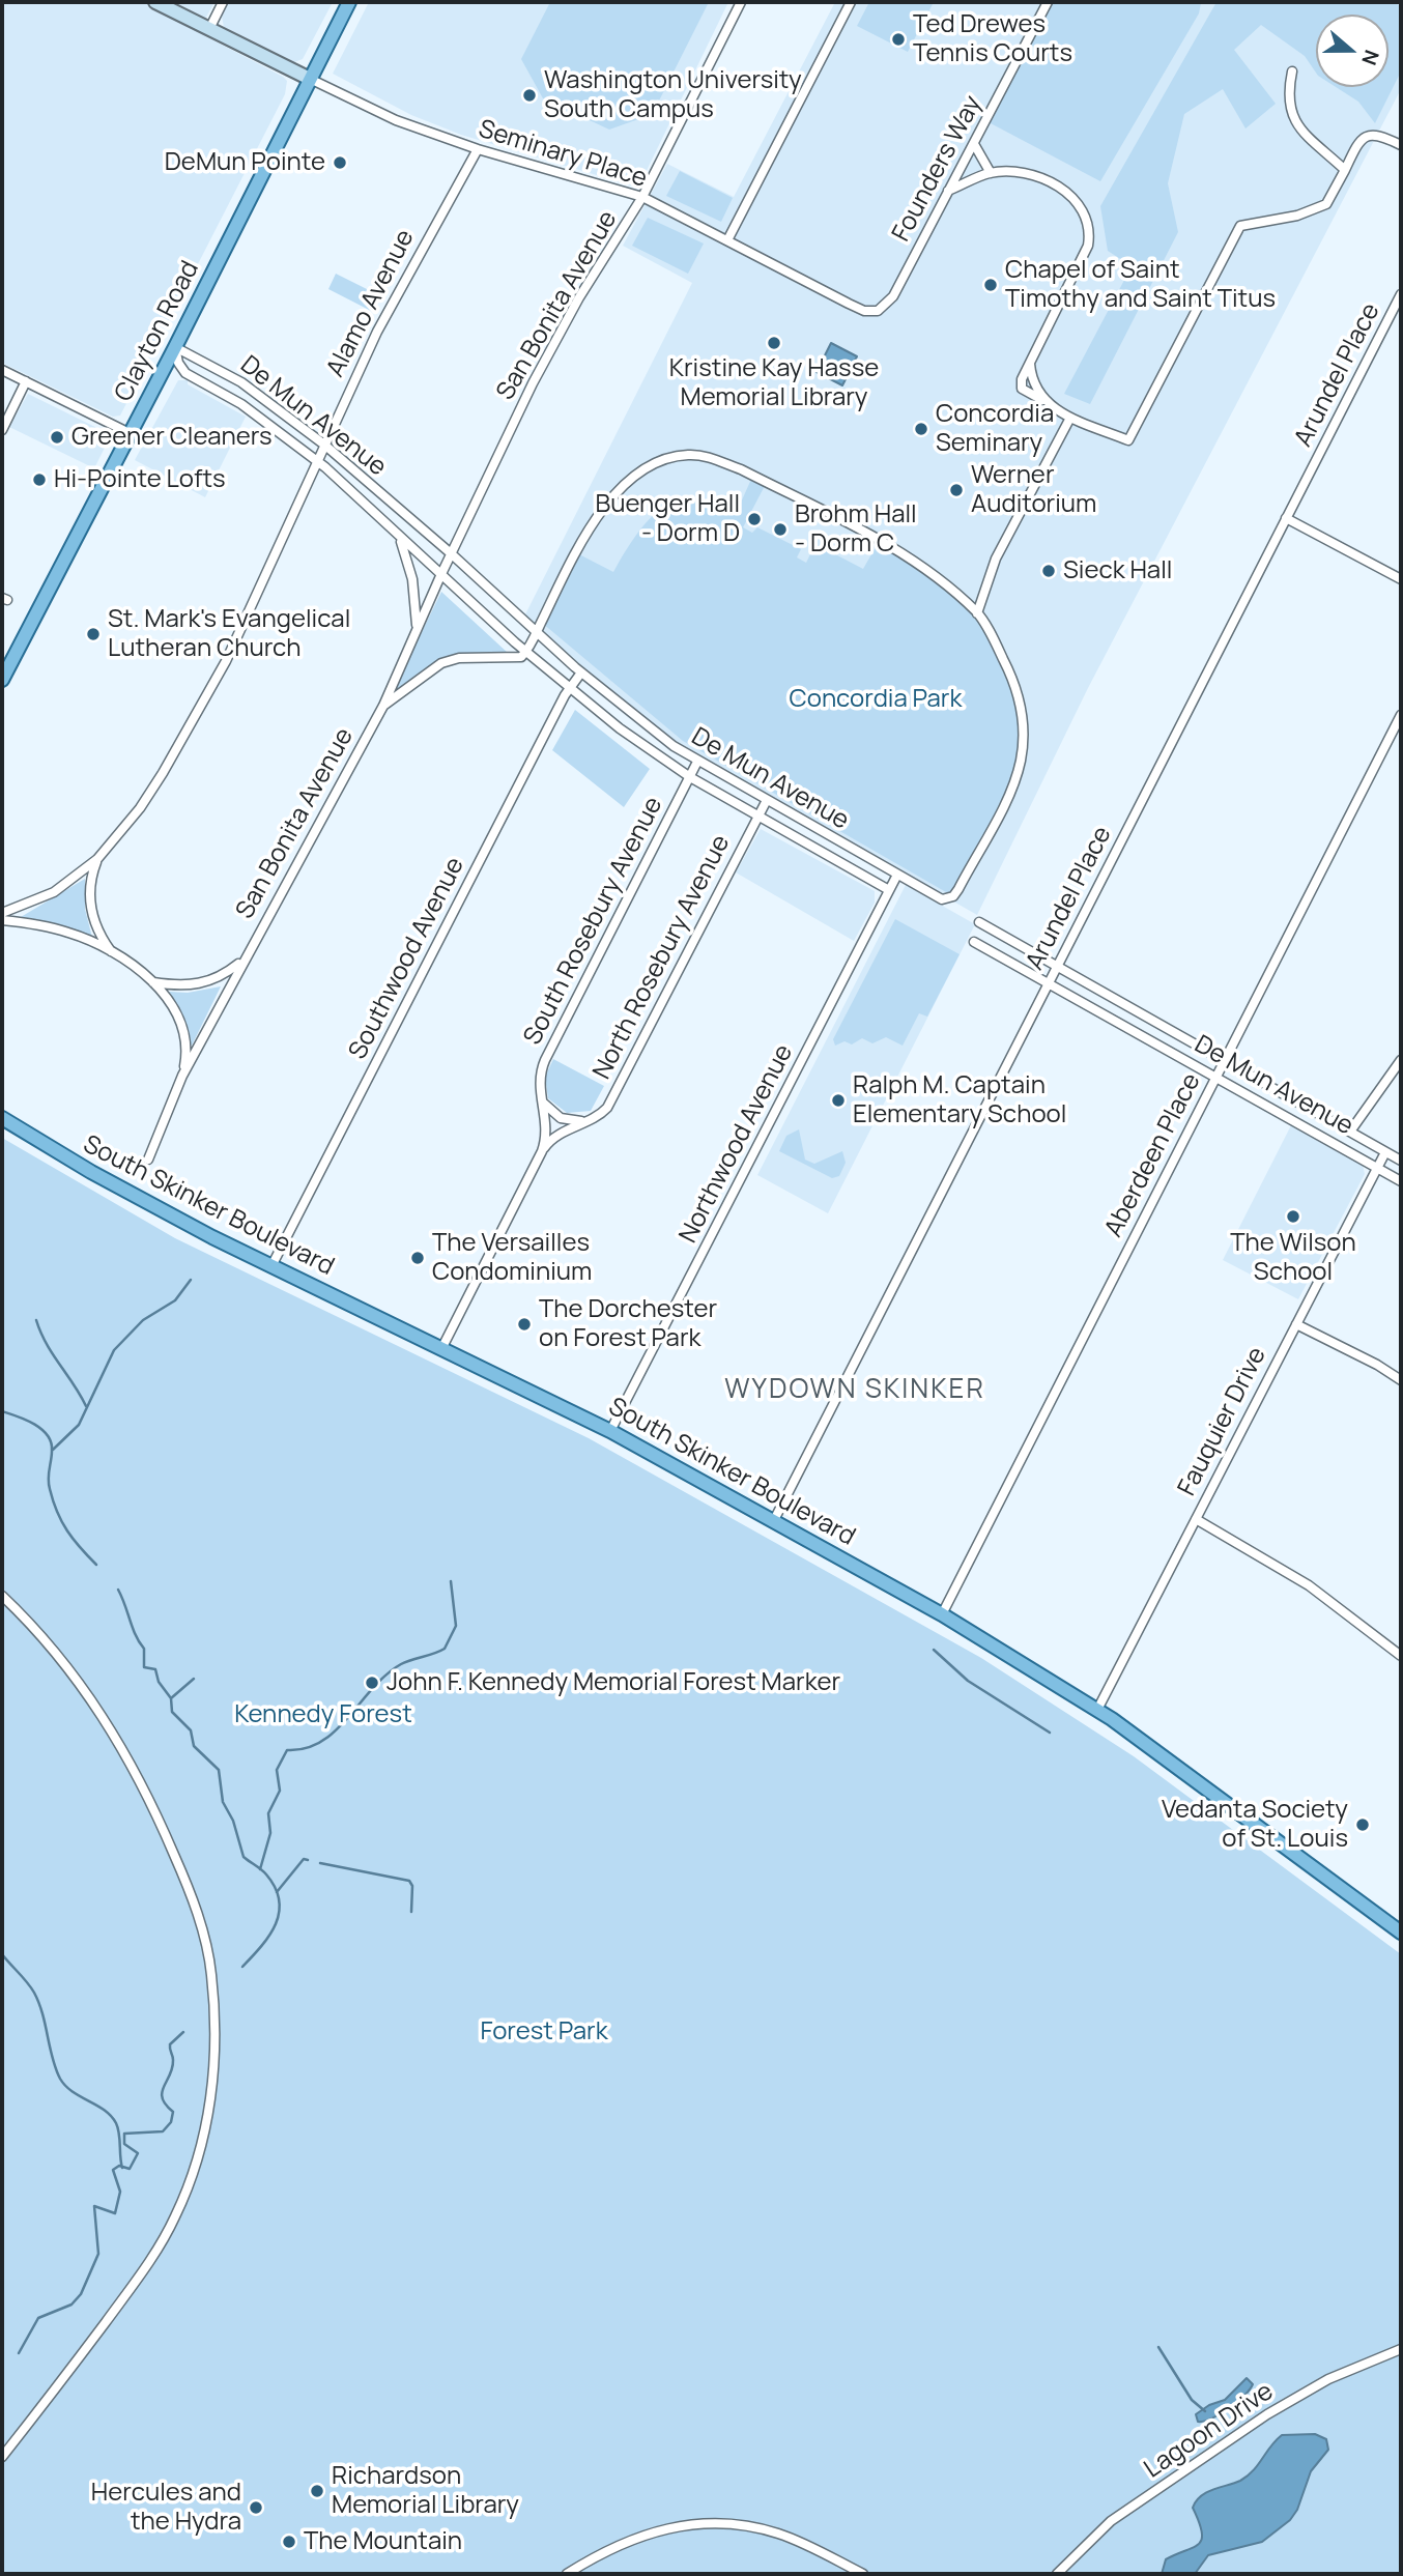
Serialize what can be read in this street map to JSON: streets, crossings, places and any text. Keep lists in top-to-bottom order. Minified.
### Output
{"streets":{"main road":["Clayton Road","South Skinker Boulevard"],"street":["Seminary Place","Founders Way","Alamo Avenue","San Bonita Avenue","Arundel Place","De Mun Avenue","South Rosebury Avenue","North Rosebury Avenue","Southwood Avenue","Northwood Avenue","Aberdeen Place","Fauquier Drive","Lagoon Drive"]},"crossings":[["Seminary Place","Founders Way"],["Seminary Place","Alamo Avenue"],["Seminary Place","San Bonita Avenue"],["Seminary Place","Clayton Road"],["Alamo Avenue","De Mun Avenue"],["San Bonita Avenue","De Mun Avenue"],["Clayton Road","De Mun Avenue"],["Arundel Place","De Mun Avenue"],["Arundel Place","South Skinker Boulevard"],["De Mun Avenue","South Rosebury Avenue"],["De Mun Avenue","North Rosebury Avenue"],["De Mun Avenue","Southwood Avenue"],["De Mun Avenue","Northwood Avenue"],["De Mun Avenue","Aberdeen Place"],["De Mun Avenue","Fauquier Drive"],["South Rosebury Avenue","North Rosebury Avenue"],["Southwood Avenue","South Skinker Boulevard"],["Northwood Avenue","South Skinker Boulevard"],["Aberdeen Place","South Skinker Boulevard"],["South Skinker Boulevard","Fauquier Drive"]],"districts":["WYDOWN SKINKER"],"parks":["Concordia Park","Kennedy Forest","Forest Park"],"places":["Ted Drewes Tennis Courts","Washington University South Campus","DeMun Pointe","Chapel of Saint Timothy and Saint Titus","Kristine Kay Hasse Memorial Library","Concordia Seminary","Greener Cleaners","Hi-Pointe Lofts","Werner Auditorium","Buenger Hall - Dorm D","Brohm Hall - Dorm C","Sieck Hall","St. Mark's Evangelical Lutheran Church","Ralph M. Captain Elementary School","The Wilson School","The Versailles Condominium","The Dorchester on Forest Park","John F. Kennedy Memorial Forest Marker","Vedanta Society of St. Louis","Richardson Memorial Library","Hercules and the Hydra","The Mountain"],"north":"right"}
